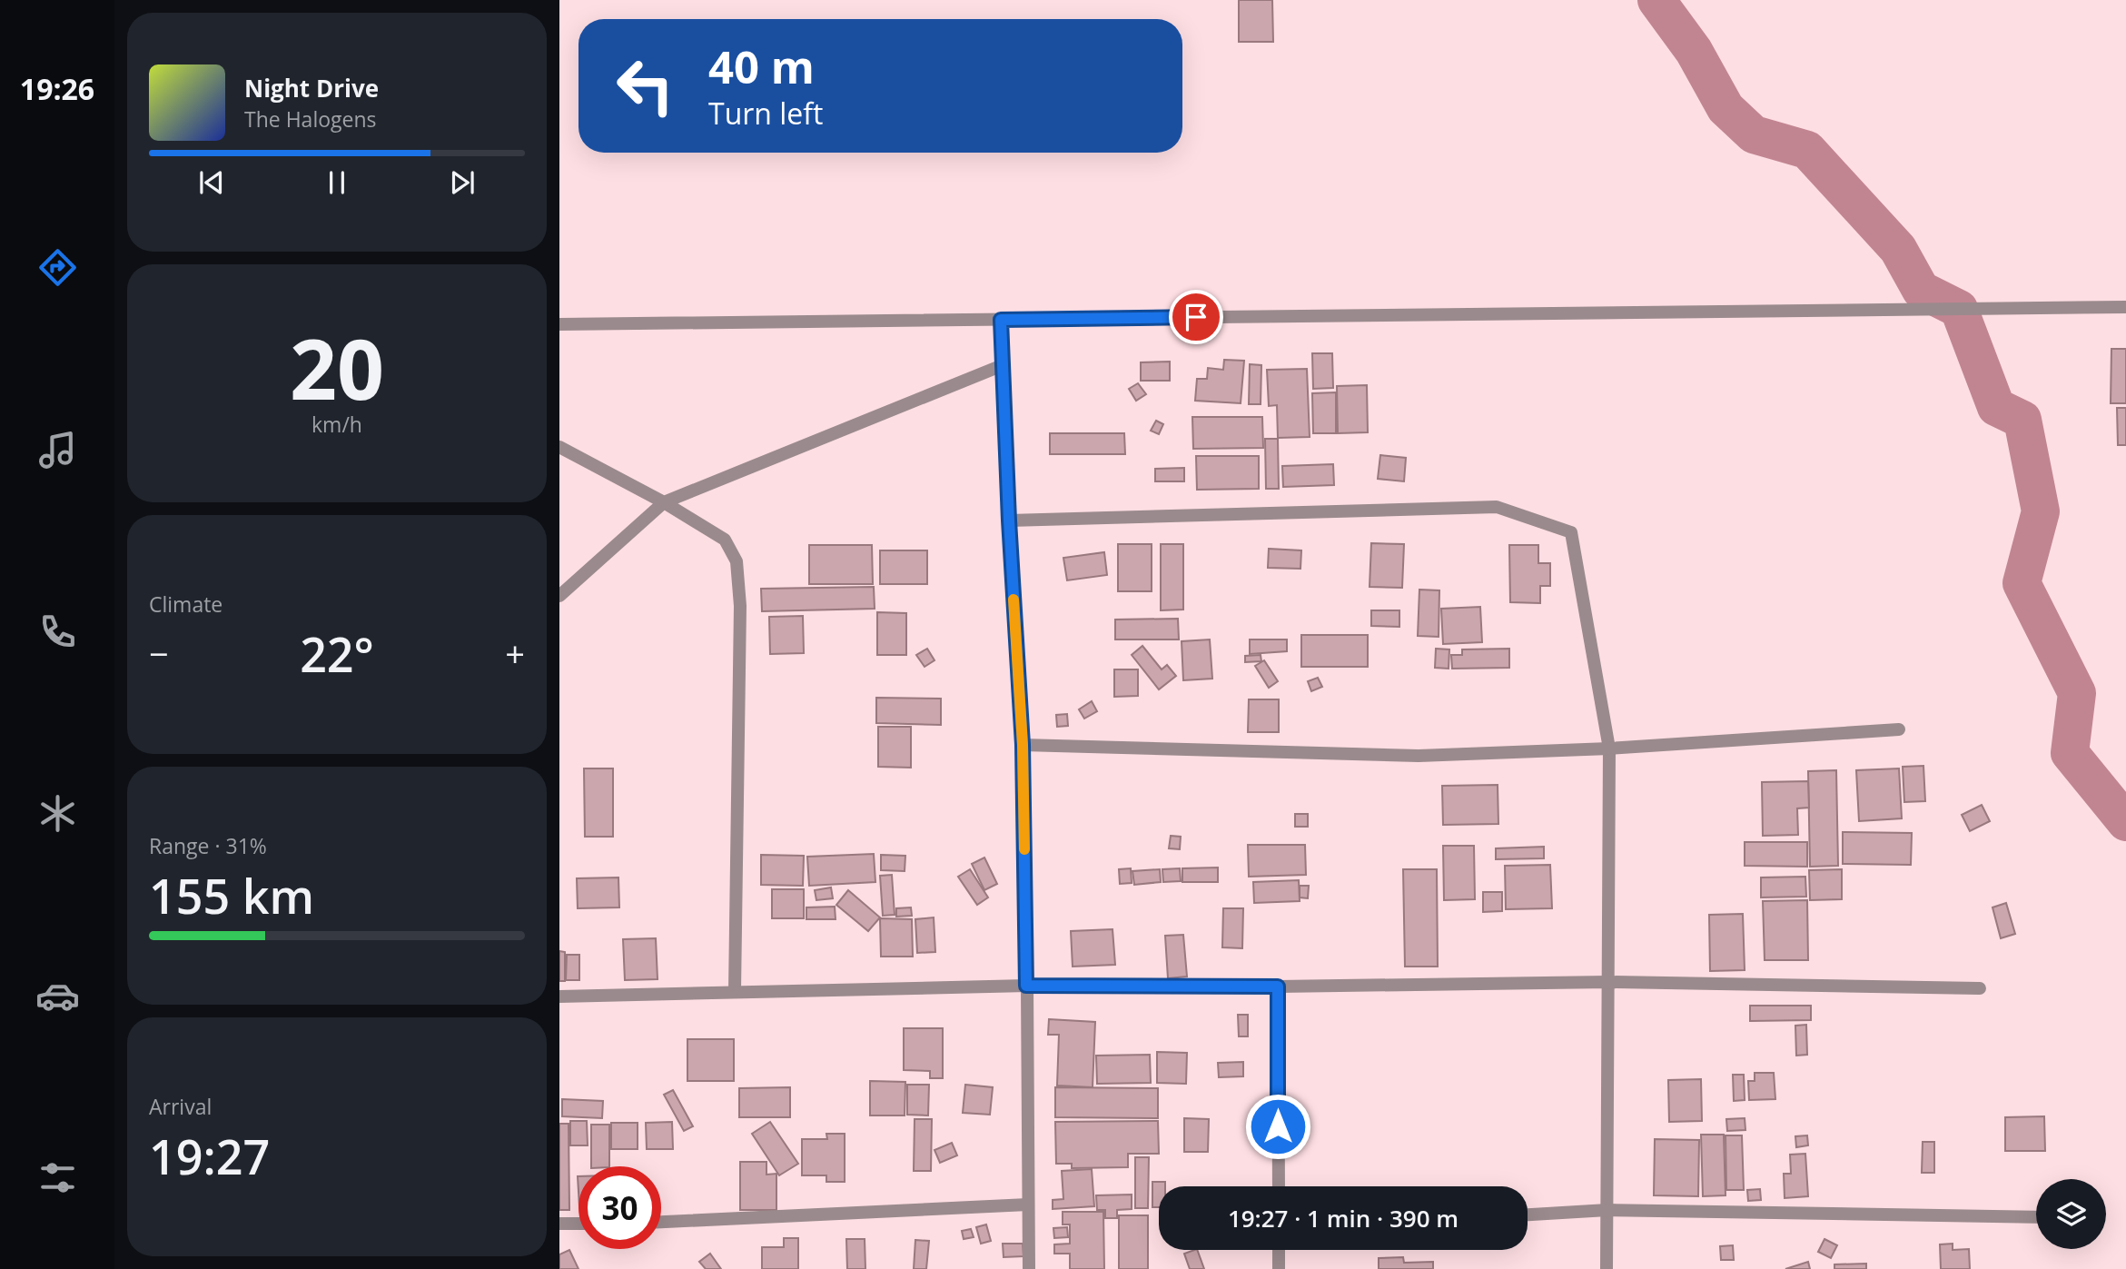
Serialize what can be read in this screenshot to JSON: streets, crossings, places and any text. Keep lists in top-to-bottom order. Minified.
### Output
{"page":{"tabs":"19:26","turn":["40 m","Turn left"],"song":["Night Drive","The Halogens"],"tile":[["20","km/h"],"Climate",["Range · 31%","155 km"],["Arrival","19:27"]],"heat":["−","22°","+"],"limit":"30","trip":"19:27 · 1 min · 390 m"}}
